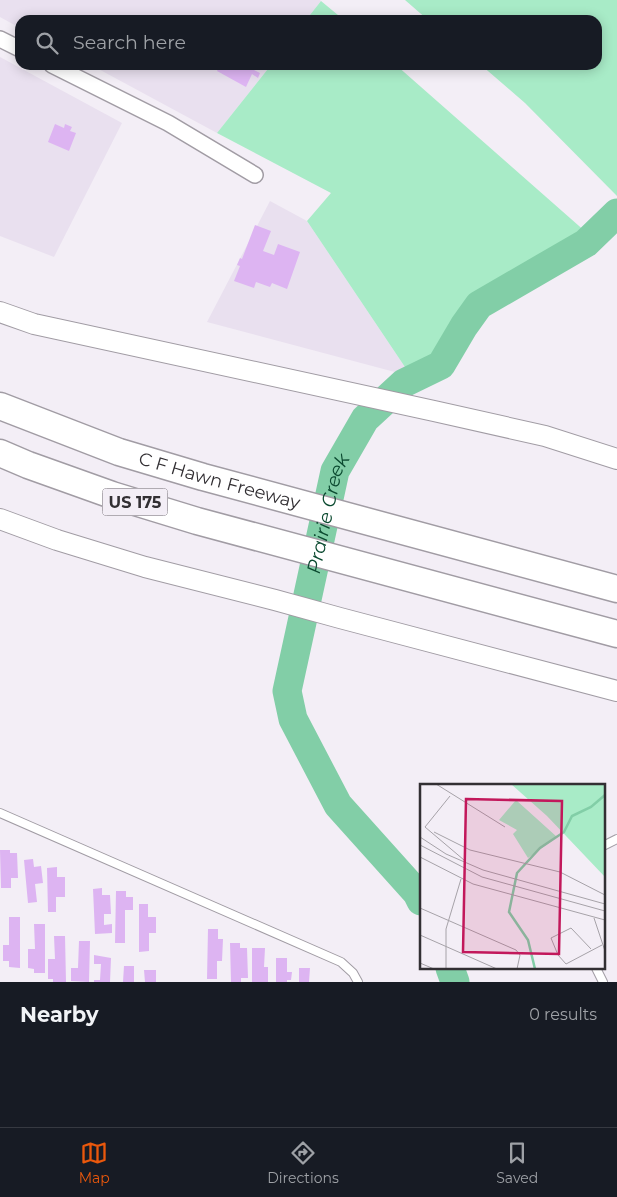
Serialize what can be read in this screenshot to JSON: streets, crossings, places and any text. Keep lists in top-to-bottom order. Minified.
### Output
{"streets":{"highway":["C F Hawn Freeway","US 175"]},"water":["Prairie Creek"],"page":{"search":"Search here","heading":["Nearby","0 results"],"nav":["Map","Directions","Saved"]}}
